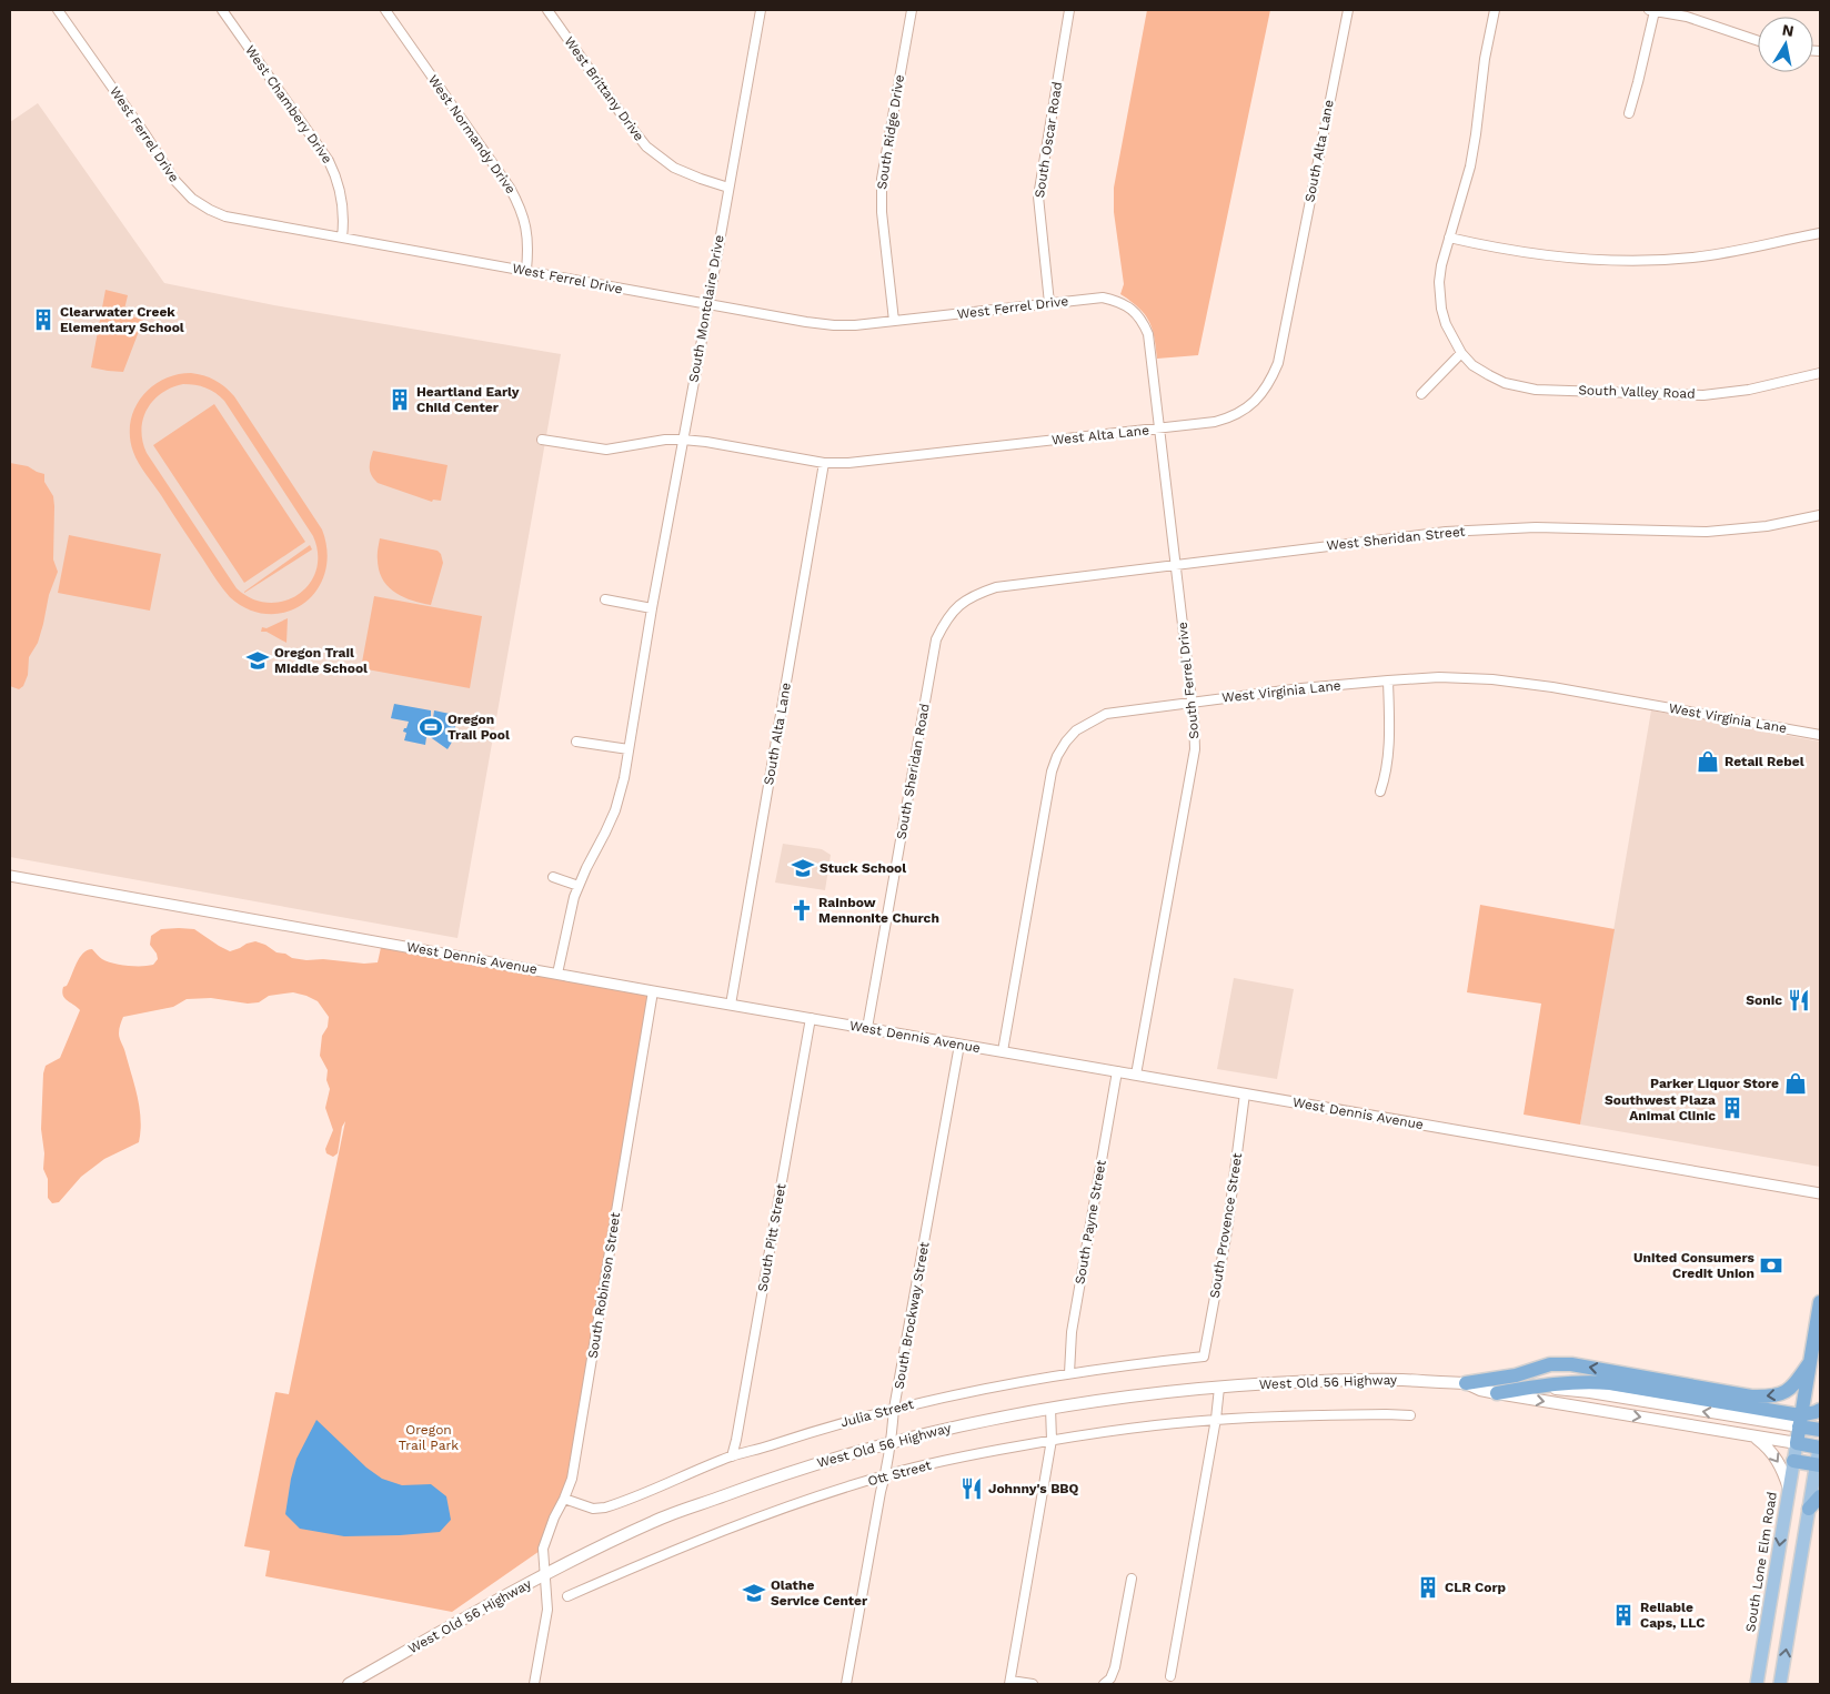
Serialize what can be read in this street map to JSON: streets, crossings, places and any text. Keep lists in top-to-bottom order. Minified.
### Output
{"streets":{"highway":["West Old 56 Highway"],"main road":["South Lone Elm Road"],"street":["West Brittany Drive","West Chambery Drive","South Ridge Drive","West Ferrel Drive","West Normandy Drive","South Oscar Road","South Alta Lane","South Montclaire Drive","South Valley Road","West Alta Lane","West Sheridan Street","South Ferrel Drive","West Virginia Lane","South Sheridan Road","West Dennis Avenue","South Payne Street","South Provence Street","South Pitt Street","South Robinson Street","South Brockway Street","Julia Street","Ott Street"]},"crossings":[["West Brittany Drive","South Montclaire Drive"],["West Chambery Drive","West Ferrel Drive"],["South Ridge Drive","West Ferrel Drive"],["West Ferrel Drive","West Normandy Drive"],["West Ferrel Drive","South Oscar Road"],["West Ferrel Drive","South Montclaire Drive"],["West Ferrel Drive","South Ferrel Drive"],["South Alta Lane","West Alta Lane"],["South Alta Lane","West Dennis Avenue"],["South Montclaire Drive","West Dennis Avenue"],["West Alta Lane","South Ferrel Drive"],["West Sheridan Street","South Ferrel Drive"],["West Sheridan Street","South Sheridan Road"],["South Ferrel Drive","West Virginia Lane"],["South Ferrel Drive","West Dennis Avenue"],["West Virginia Lane","West Dennis Avenue"],["South Sheridan Road","West Dennis Avenue"],["West Dennis Avenue","South Payne Street"],["West Dennis Avenue","South Provence Street"],["West Dennis Avenue","South Pitt Street"],["West Dennis Avenue","South Robinson Street"],["West Dennis Avenue","South Brockway Street"],["South Payne Street","Julia Street"],["South Provence Street","Julia Street"],["South Pitt Street","Julia Street"],["South Robinson Street","West Old 56 Highway"],["South Robinson Street","Julia Street"],["South Brockway Street","West Old 56 Highway"],["South Brockway Street","Julia Street"],["South Brockway Street","Ott Street"],["West Old 56 Highway","South Lone Elm Road"]],"parks":["Oregon Trail Park"],"places":{"building":["Clearwater Creek Elementary School","Heartland Early Child Center","Southwest Plaza Animal Clinic","CLR Corp","Reliable Caps, LLC"],"school or university":["Oregon Trail Middle School","Stuck School","Olathe Service Center"],"sports":["Oregon Trail Pool"],"shop":["Retail Rebel","Parker Liquor Store"],"church":["Rainbow Mennonite Church"],"restaurant":["Sonic","Johnny's BBQ"],"bank":["United Consumers Credit Union"]},"north":"top"}
